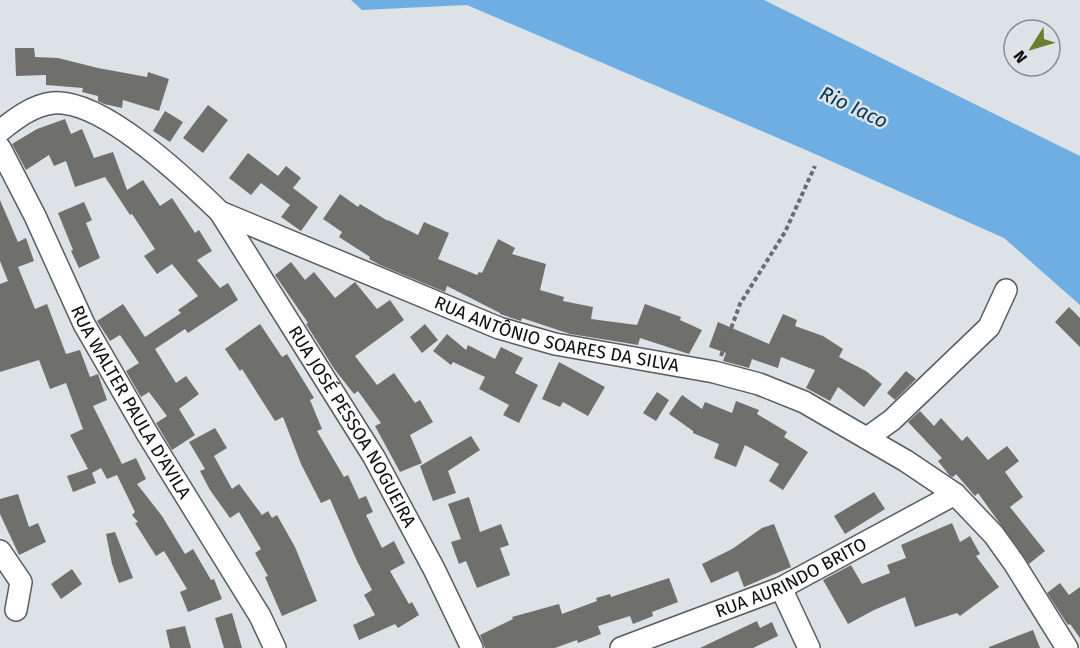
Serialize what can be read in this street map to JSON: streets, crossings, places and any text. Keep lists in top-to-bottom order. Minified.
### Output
{"streets":{"street":["RUA ANTÔNIO SOARES DA SILVA","RUA WALTER PAULA D'AVILA","RUA JOSÉ PESSOA NOGUEIRA","RUA AURINDO BRITO"]},"crossings":[["RUA ANTÔNIO SOARES DA SILVA","RUA JOSÉ PESSOA NOGUEIRA"],["RUA ANTÔNIO SOARES DA SILVA","RUA AURINDO BRITO"]],"water":["Rio Iaco"],"north":"bottom left"}
